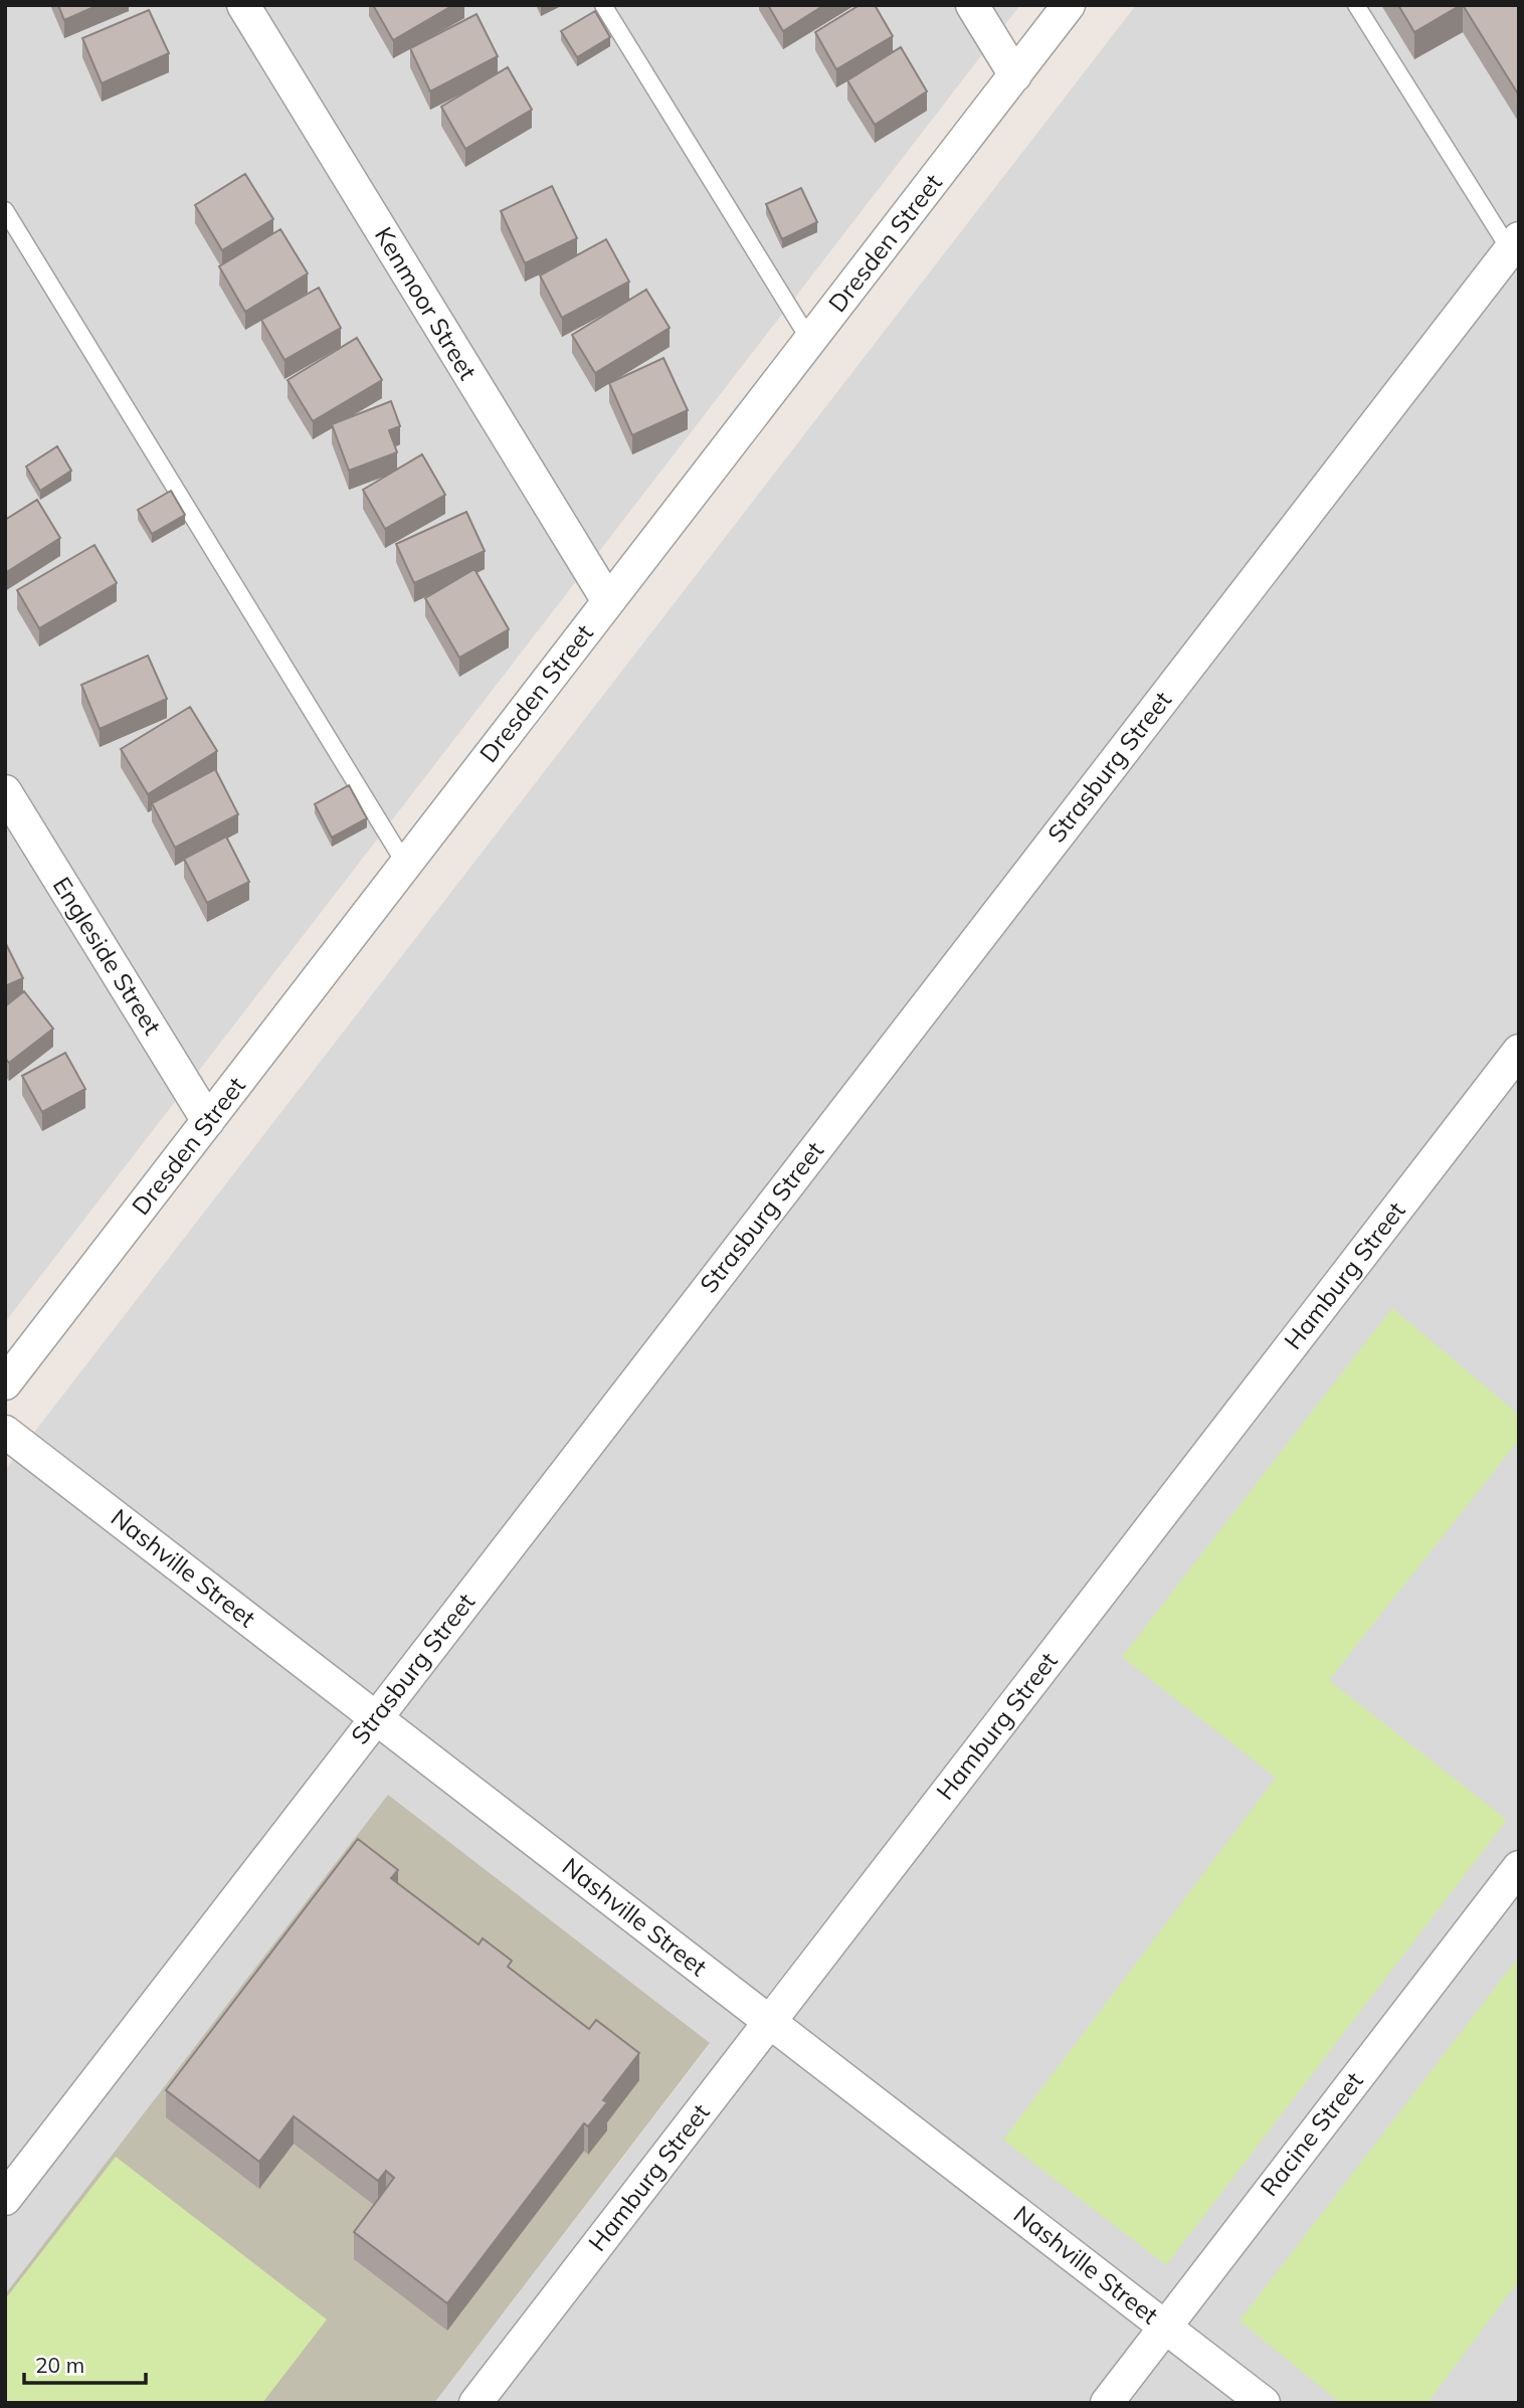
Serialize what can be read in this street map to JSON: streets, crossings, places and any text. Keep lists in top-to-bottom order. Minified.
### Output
{"streets":{"street":["Dresden Street","Kenmoor Street","Strasburg Street","Engleside Street","Hamburg Street","Nashville Street","Racine Street"]},"crossings":[["Dresden Street","Kenmoor Street"],["Dresden Street","Engleside Street"],["Strasburg Street","Nashville Street"],["Hamburg Street","Nashville Street"],["Nashville Street","Racine Street"]],"scale_bar":"20 m"}
